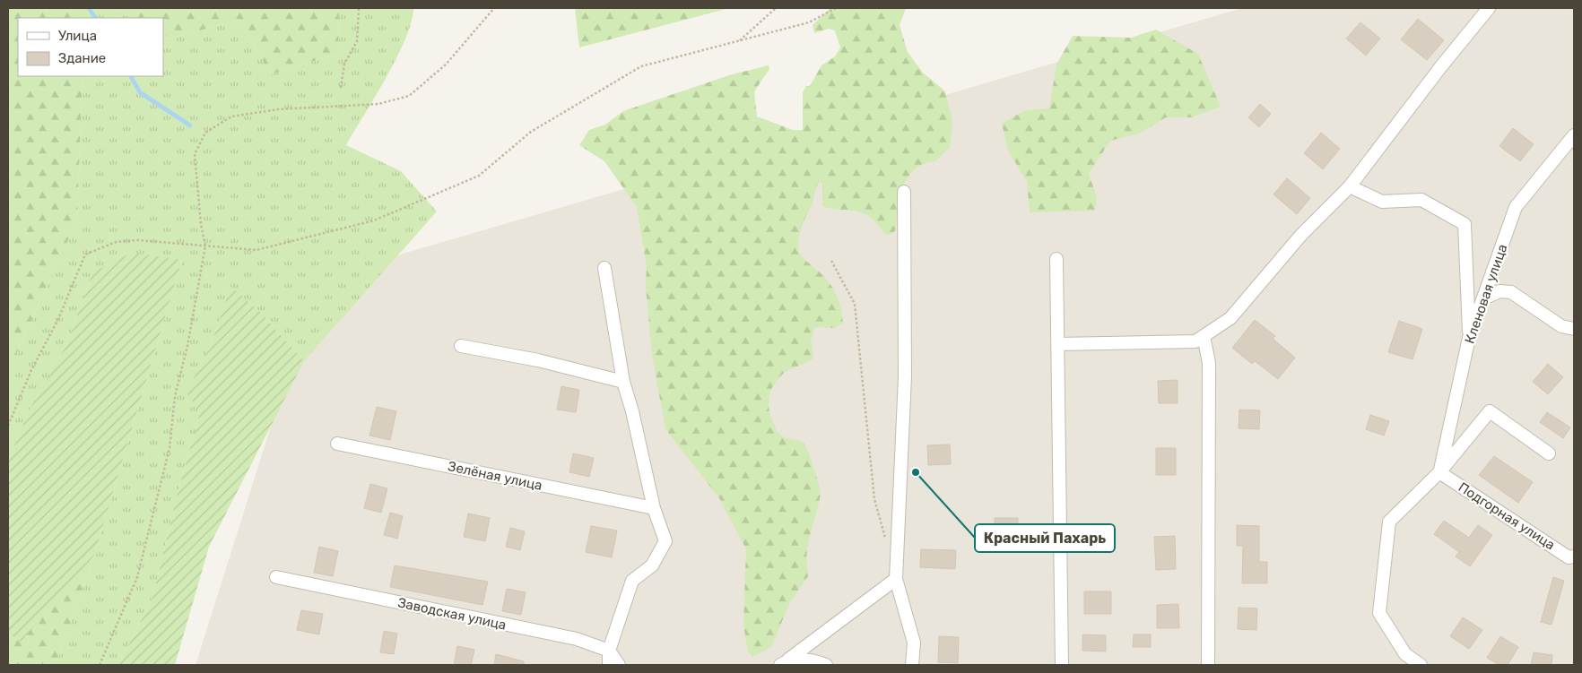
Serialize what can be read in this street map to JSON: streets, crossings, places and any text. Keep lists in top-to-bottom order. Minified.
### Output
{"streets":{"street":["Кленовая улица","Зелёная улица","Подгорная улица","Заводская улица"]},"crossings":[["Кленовая улица","Подгорная улица"]],"places":["Красный Пахарь"],"legend":["Улица","Здание"]}
